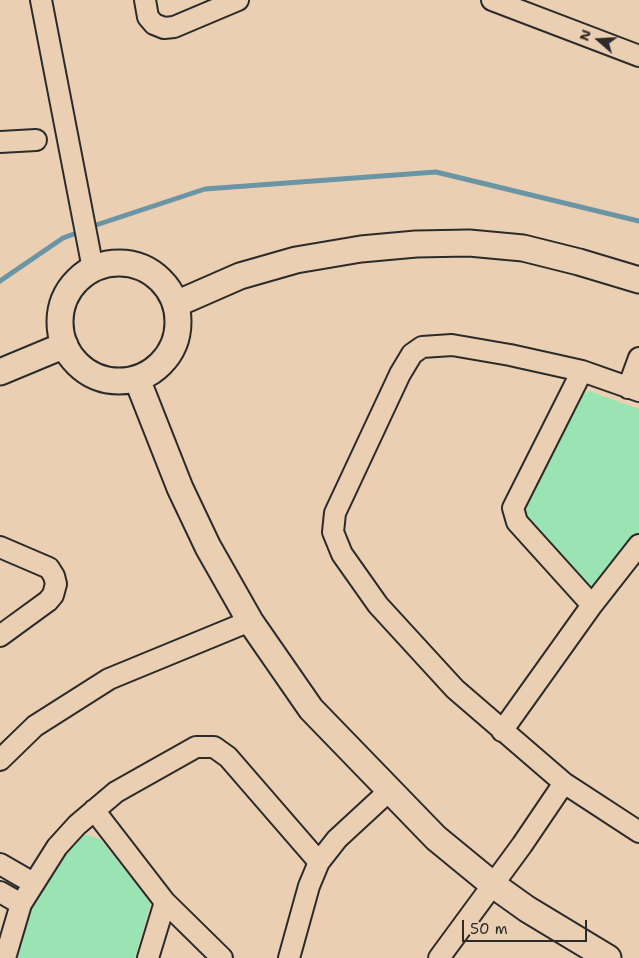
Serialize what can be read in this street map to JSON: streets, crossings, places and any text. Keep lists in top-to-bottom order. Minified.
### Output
{"scale_bar":"50 m","north":"left"}
